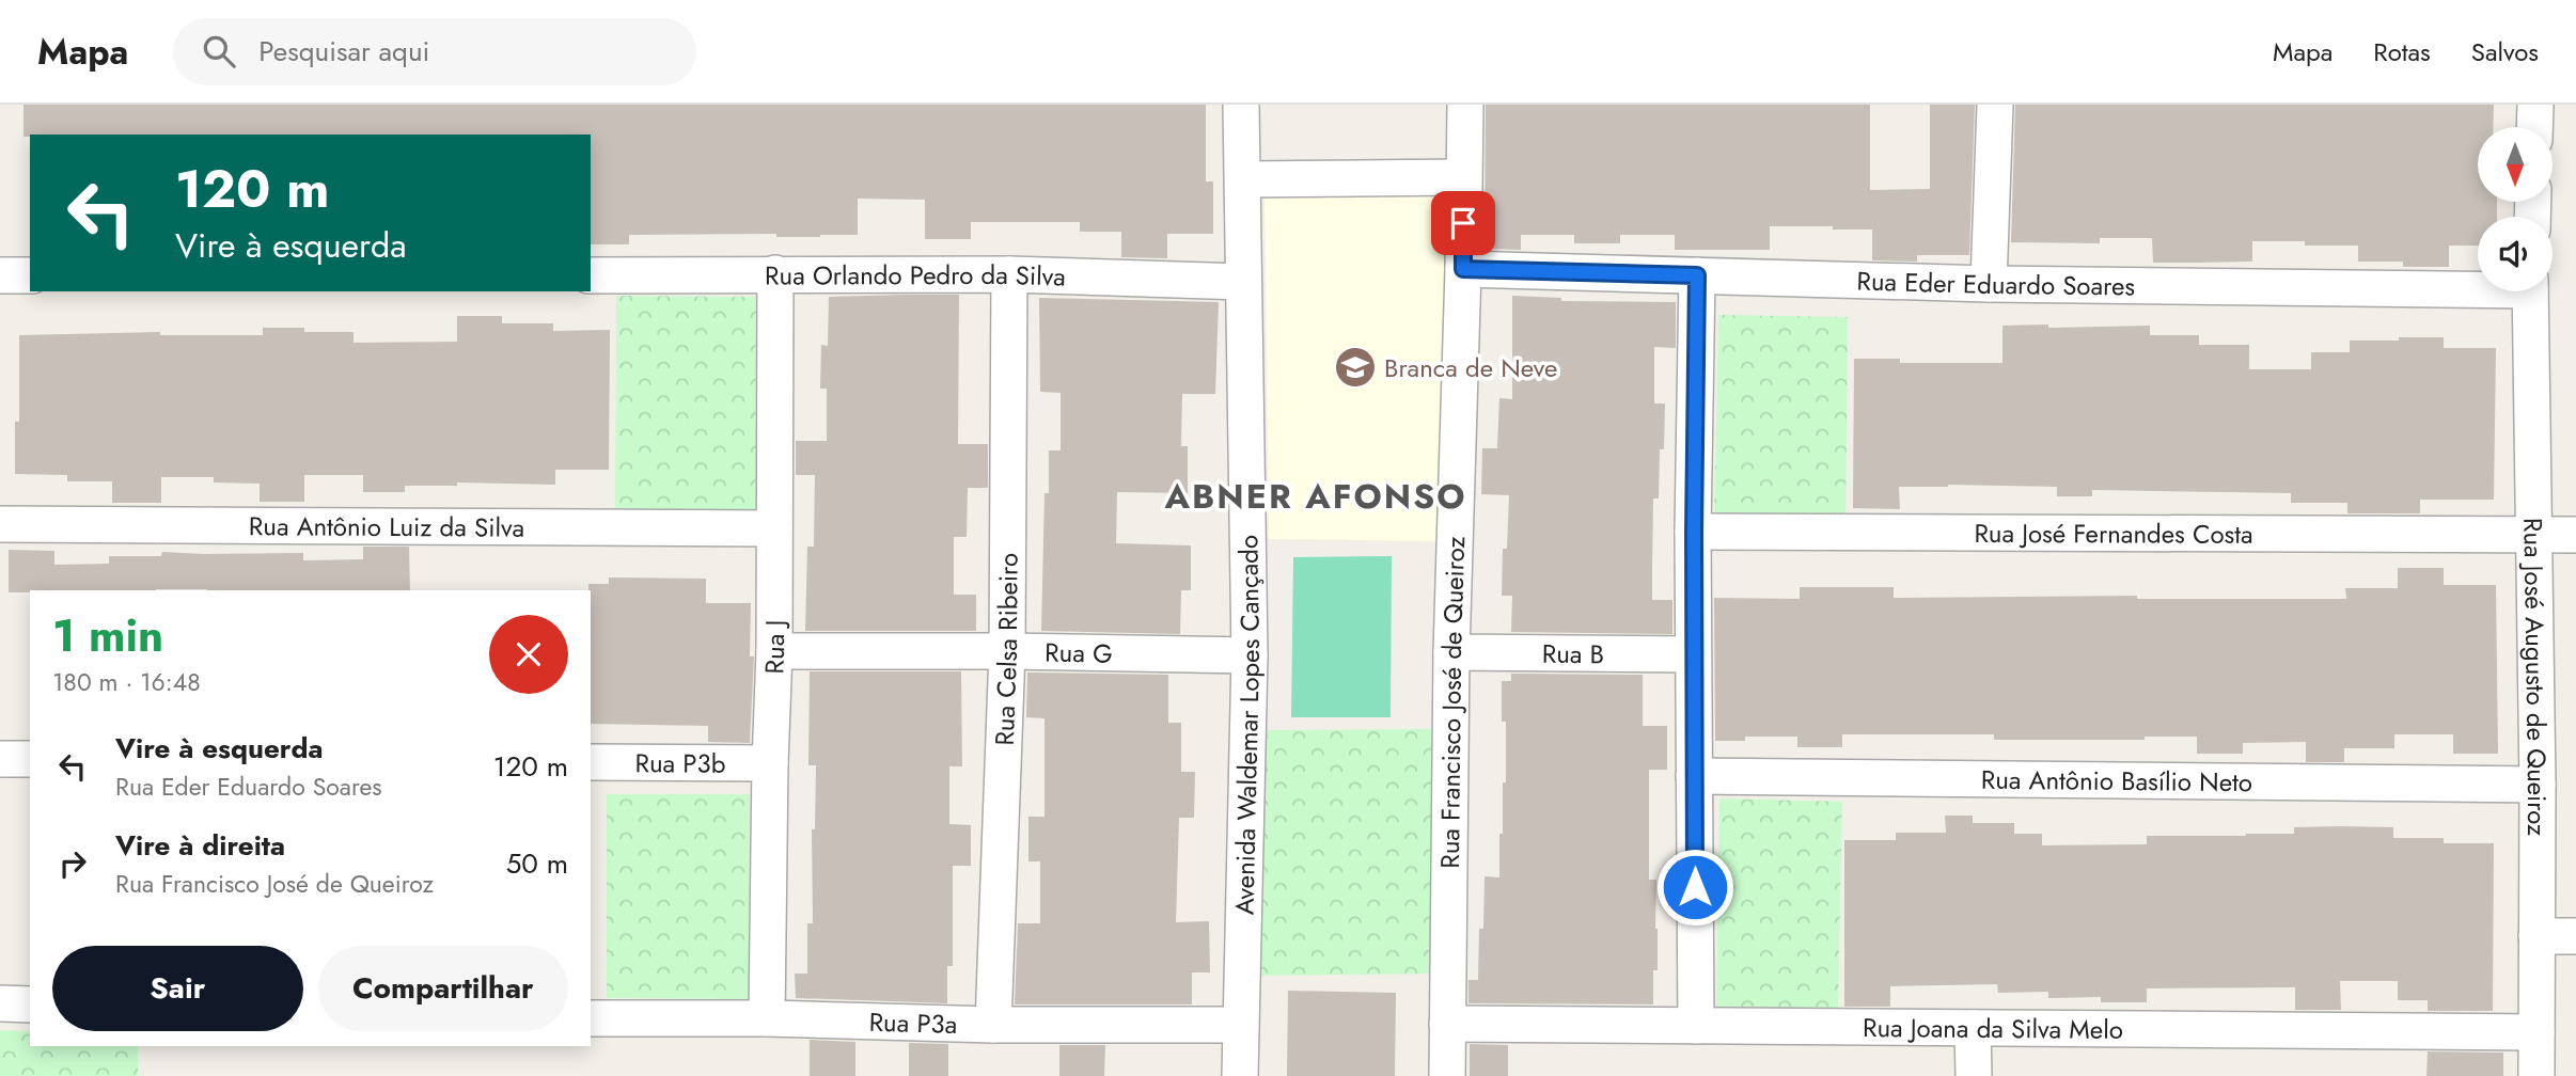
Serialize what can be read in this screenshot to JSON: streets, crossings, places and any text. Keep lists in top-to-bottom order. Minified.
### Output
{"streets":{"street":["Rua Orlando Pedro da Silva","Rua Eder Eduardo Soares","Rua Antônio Luiz da Silva","Rua José Fernandes Costa","Rua J","Rua Celsa Ribeiro","Rua G","Rua B","Rua José Augusto de Queiroz","Rua Francisco José de Queiroz","Avenida Waldemar Lopes Cançado","Rua P3b","Rua Antônio Basílio Neto","Rua P3a","Rua Joana da Silva Melo"]},"crossings":[["Rua Orlando Pedro da Silva","Rua J"],["Rua Orlando Pedro da Silva","Rua Celsa Ribeiro"],["Rua Orlando Pedro da Silva","Avenida Waldemar Lopes Cançado"],["Rua Eder Eduardo Soares","Rua Francisco José de Queiroz"],["Rua Antônio Luiz da Silva","Rua J"],["Rua José Fernandes Costa","Rua José Augusto de Queiroz"],["Rua J","Rua G"],["Rua J","Rua P3b"],["Rua J","Rua P3a"],["Rua Celsa Ribeiro","Rua G"],["Rua Celsa Ribeiro","Rua P3a"],["Rua G","Avenida Waldemar Lopes Cançado"],["Rua B","Rua Francisco José de Queiroz"],["Rua José Augusto de Queiroz","Rua Antônio Basílio Neto"],["Rua José Augusto de Queiroz","Rua Joana da Silva Melo"],["Rua Francisco José de Queiroz","Rua Joana da Silva Melo"],["Avenida Waldemar Lopes Cançado","Rua P3a"]],"districts":["ABNER AFONSO"],"places":{"school or university":["Branca de Neve"]},"north":"bottom","page":{"header":"Mapa","search":"Pesquisar aqui","nav":["Mapa","Rotas","Salvos"],"turn":["120 m","Vire à esquerda"],"heading":["1 min","180 m · 16:48"],"list":[{"name":"Vire à esquerda","note":"Rua Eder Eduardo Soares","value":"120 m"},{"name":"Vire à direita","note":"Rua Francisco José de Queiroz","value":"50 m"}],"buttons":["Sair","Compartilhar"]}}
